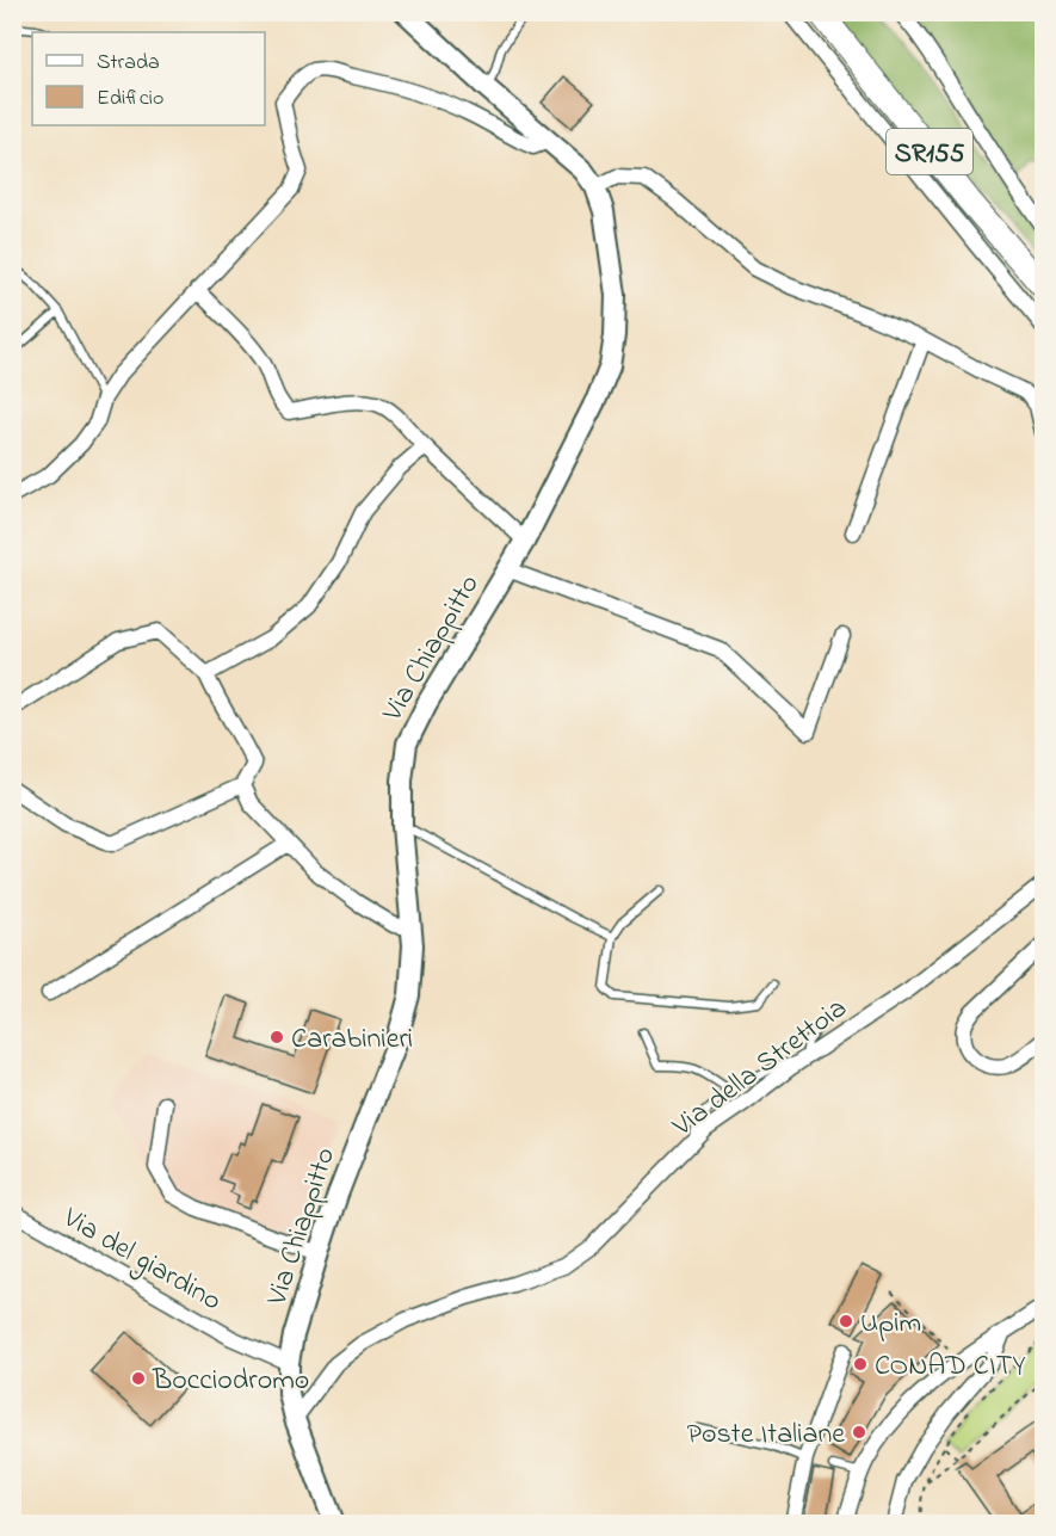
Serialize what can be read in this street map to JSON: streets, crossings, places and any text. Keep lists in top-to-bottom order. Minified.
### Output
{"streets":{"main road":["SR155"],"street":["Via Chiappitto","Via della Strettoia","Via del giardino"]},"crossings":[["Via Chiappitto","Via della Strettoia"],["Via Chiappitto","Via del giardino"]],"places":["Carabinieri","Upim","CONAD CITY","Bocciodromo","Poste Italiane"],"legend":["Strada","Edificio"]}
